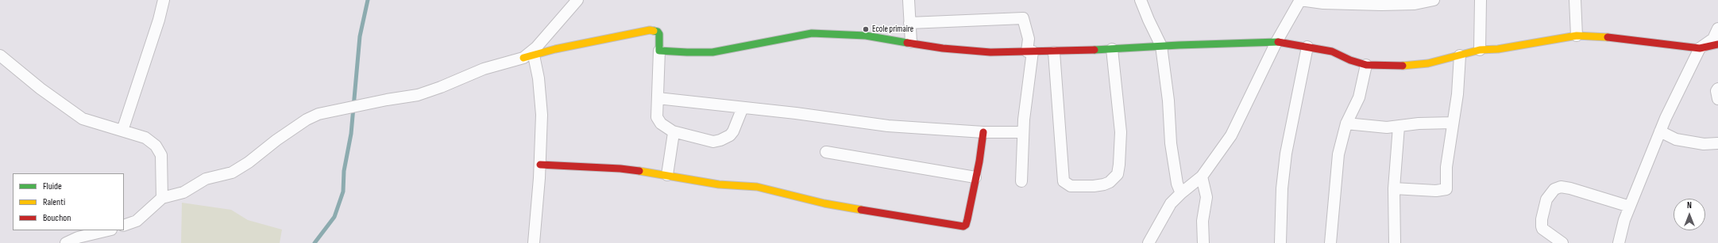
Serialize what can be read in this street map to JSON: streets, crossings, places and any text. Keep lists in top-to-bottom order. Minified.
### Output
{"places":["Ecole primaire"],"legend":["Fluide","Ralenti","Bouchon"],"north":"top"}
